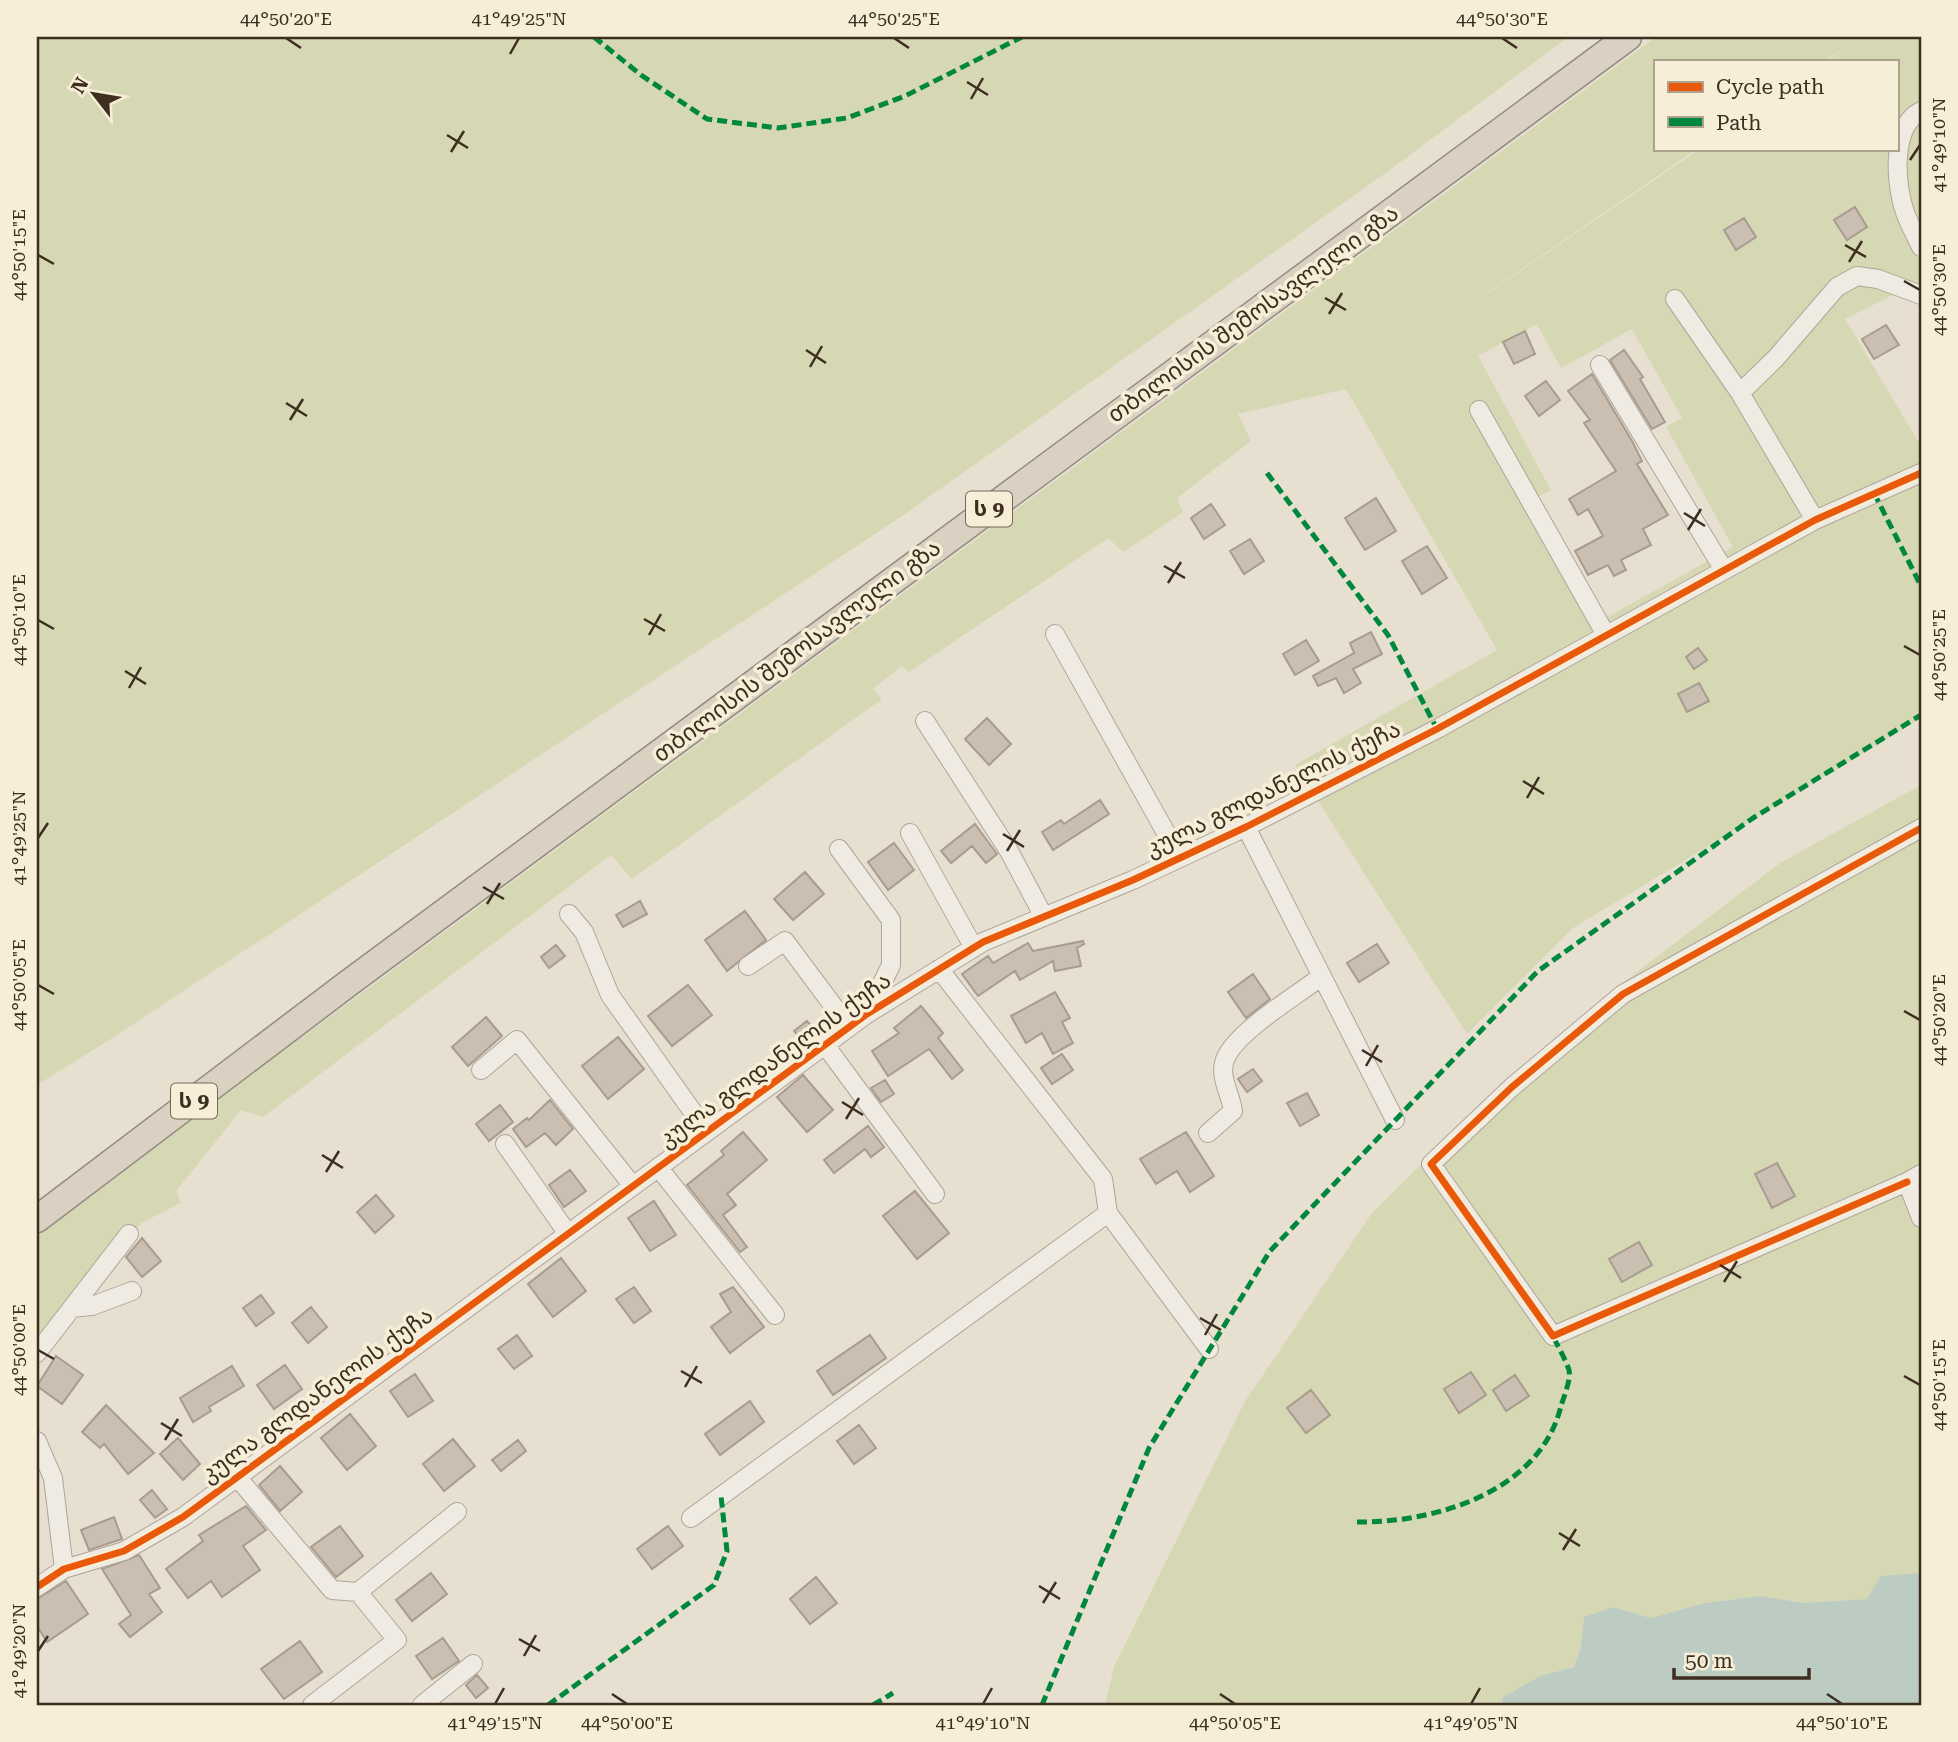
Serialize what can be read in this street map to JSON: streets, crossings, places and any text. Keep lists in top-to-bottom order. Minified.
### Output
{"streets":{"highway":["თბილისის შემოსავლელი გზა","ს 9"],"street":["კულა გლდანელის ქუჩა"]},"legend":["Cycle path","Path"],"scale_bar":"50 m","north":"top left","coordinates":["44°50'20\"E","41°49'25\"N","44°50'25\"E","44°50'30\"E","41°49'10\"N","44°50'15\"E","44°50'10\"E","44°50'05\"E","44°50'00\"E","41°49'20\"N","41°49'15\"N","41°49'05\"N"]}
